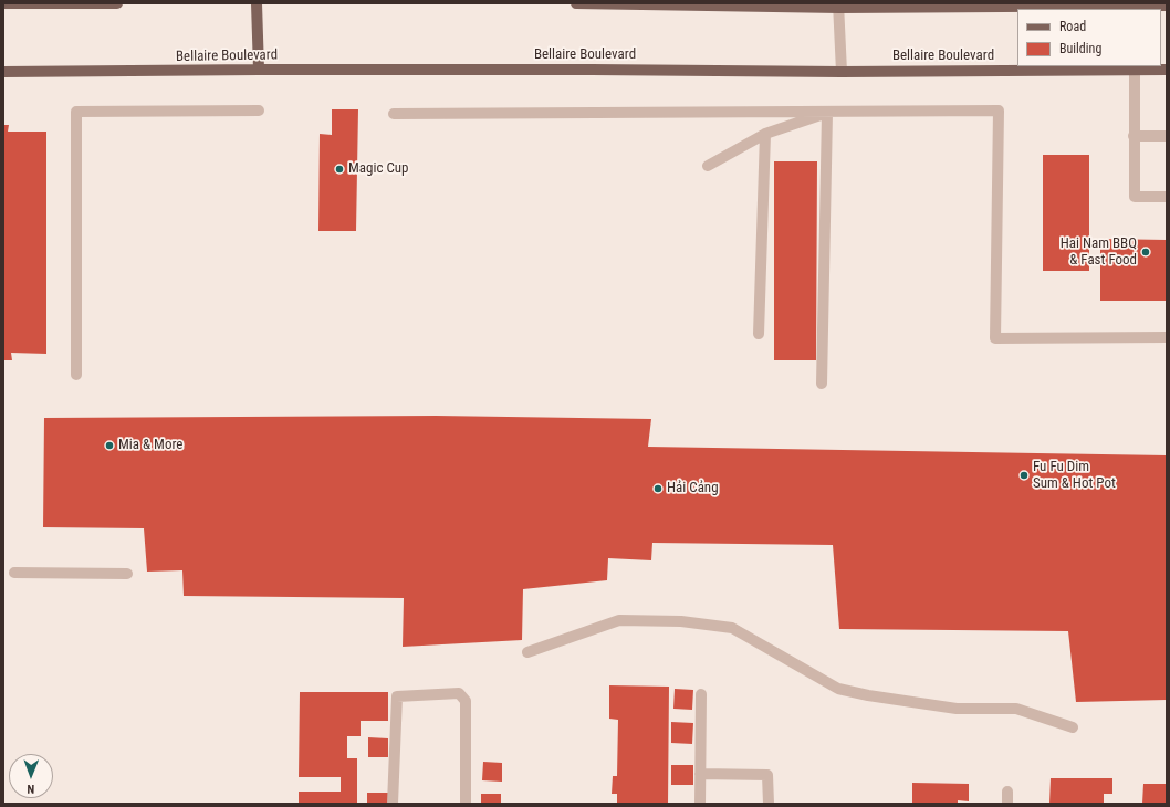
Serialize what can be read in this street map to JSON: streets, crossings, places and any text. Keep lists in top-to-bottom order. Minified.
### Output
{"streets":{"main road":["Bellaire Boulevard"]},"places":["Magic Cup","Hai Nam BBQ & Fast Food","Mia & More","Fu Fu Dim Sum & Hot Pot","Hải Cảng"],"legend":["Road","Building"],"north":"bottom"}
